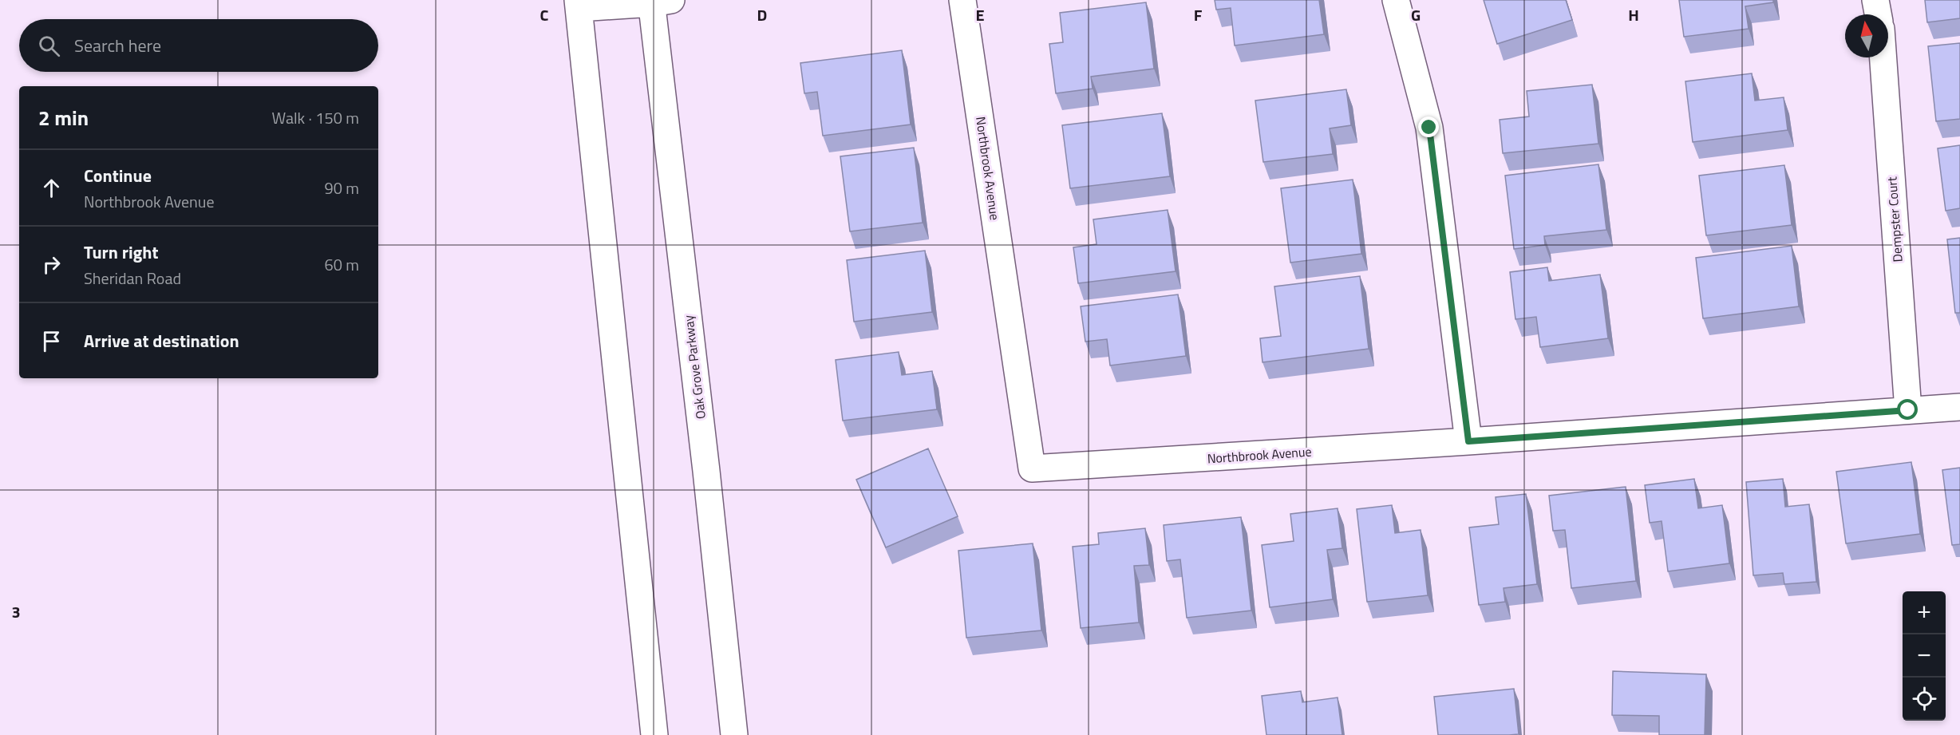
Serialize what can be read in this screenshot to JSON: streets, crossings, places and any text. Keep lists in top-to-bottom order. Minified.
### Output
{"streets":{"street":["Northbrook Avenue","Dempster Court","Oak Grove Parkway"]},"crossings":[["Northbrook Avenue","Dempster Court"]],"north":"top","page":{"search":"Search here","heading":["2 min","Walk · 150 m"],"list":[["Continue","Northbrook Avenue","90 m"],["Turn right","Sheridan Road","60 m"],"Arrive at destination"],"map_buttons":["+","−"]},"grid":{"columns":["C","D","E","F","G","H"],"rows":["3"]}}
